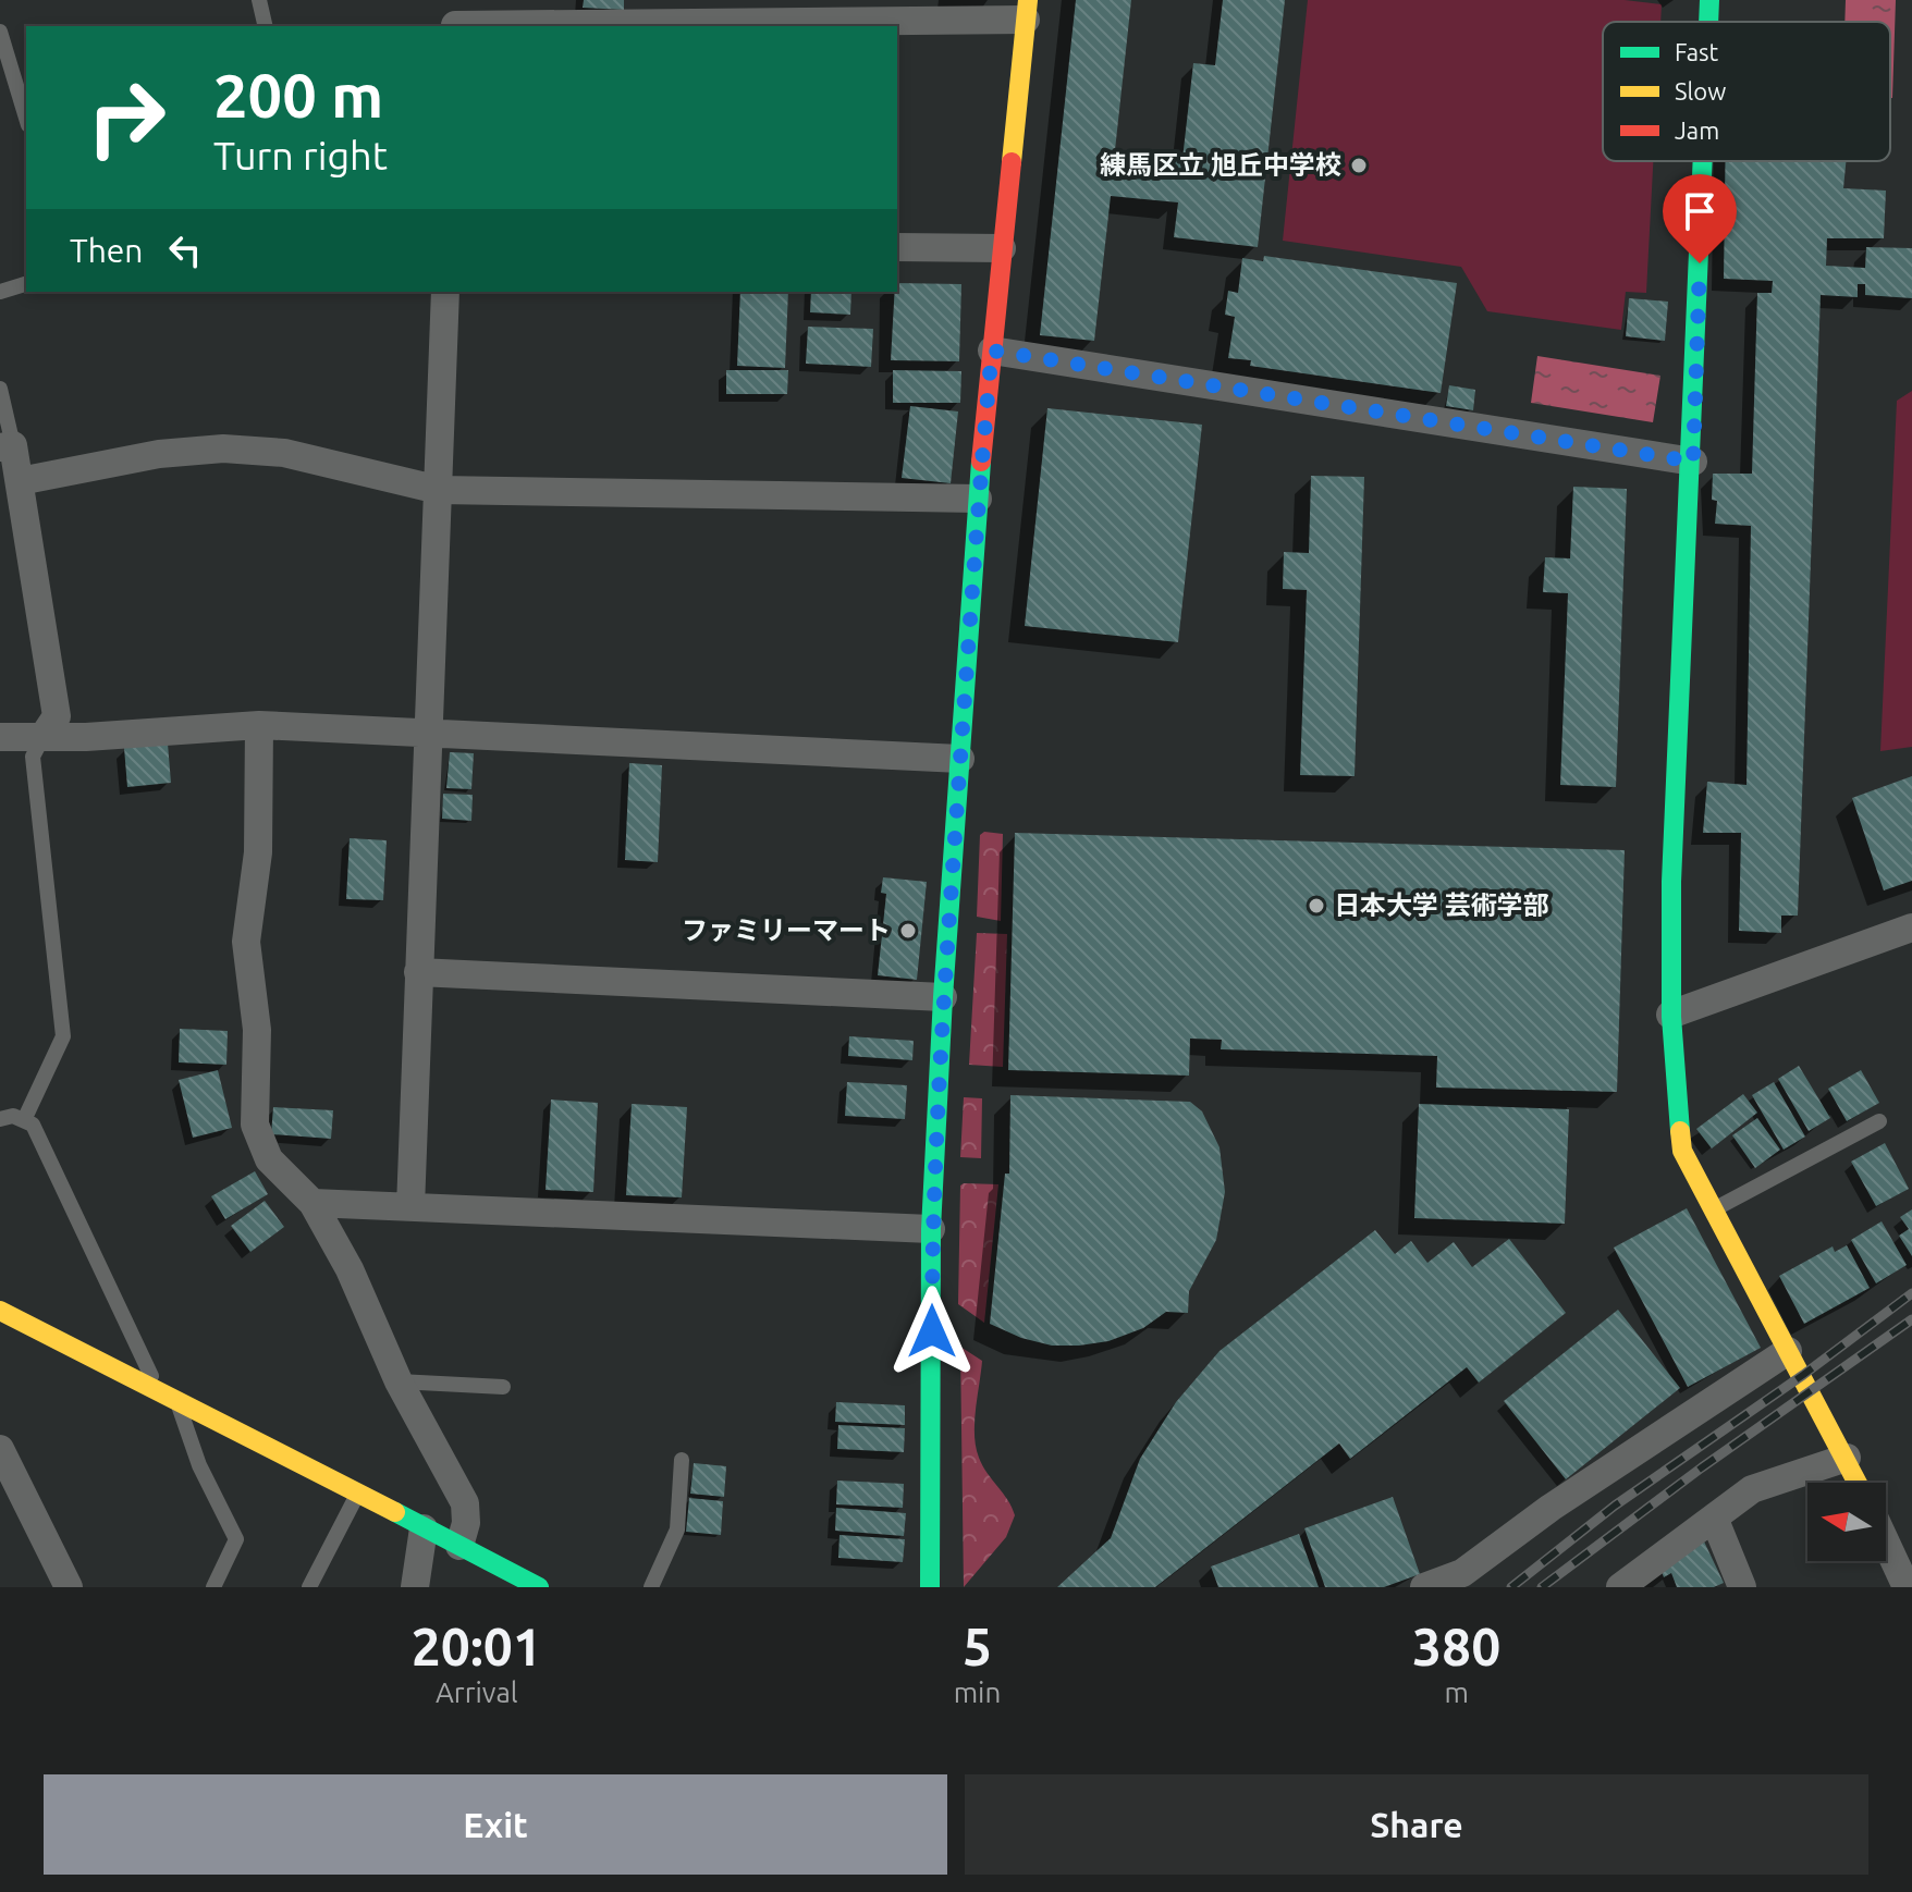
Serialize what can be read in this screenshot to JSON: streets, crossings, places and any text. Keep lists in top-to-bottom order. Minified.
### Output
{"places":["練馬区立 旭丘中学校","日本大学 芸術学部","ファミリーマート"],"legend":["Fast","Slow","Jam"],"north":"left","page":{"turn":["200 m","Turn right"],"then":"Then","eta":["20:01","Arrival","5","min","380","m"],"buttons":["Exit","Share"]}}
